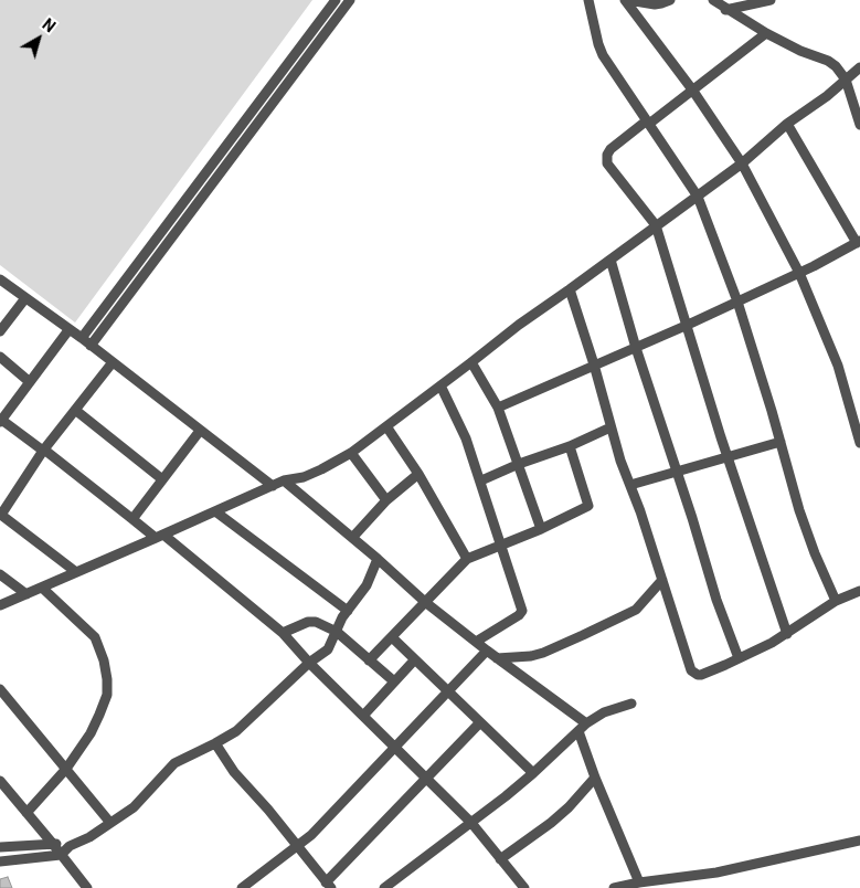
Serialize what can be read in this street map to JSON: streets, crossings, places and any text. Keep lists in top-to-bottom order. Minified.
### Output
{"north":"top right"}
